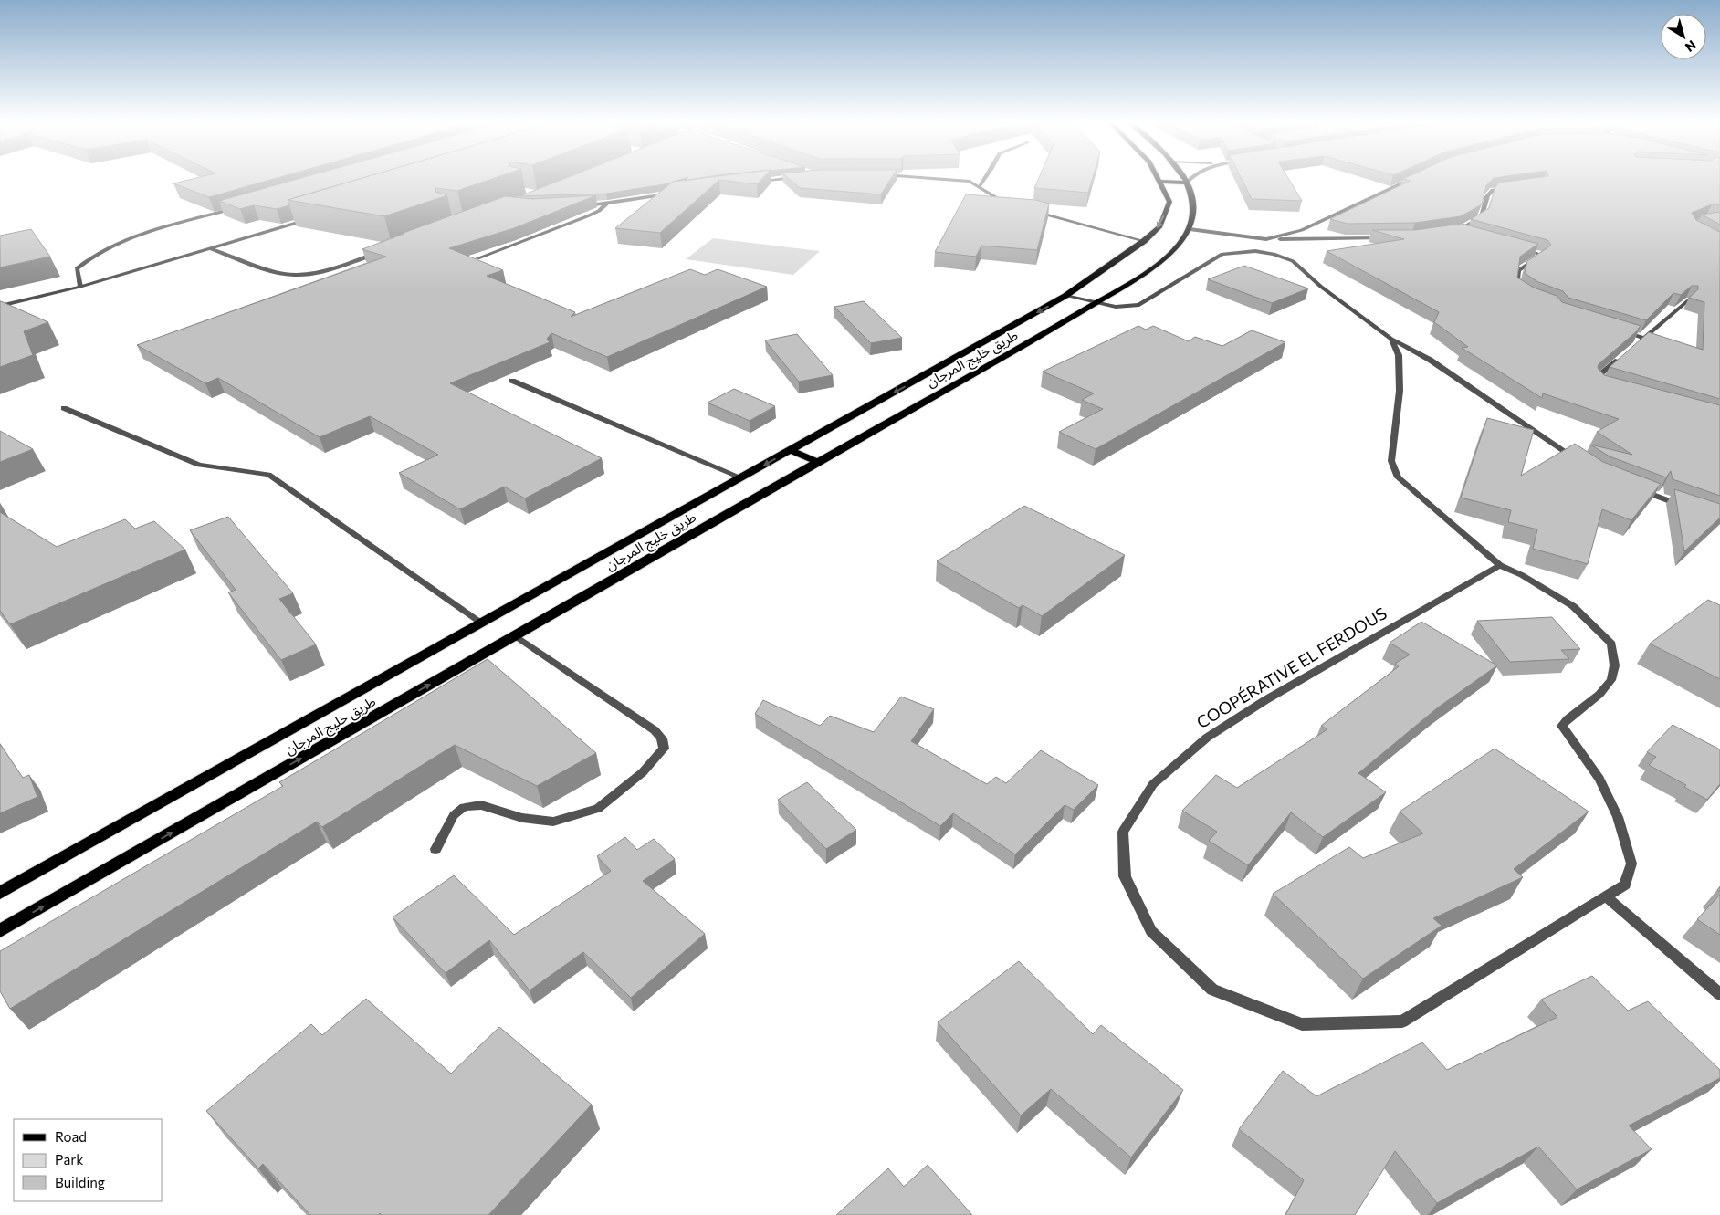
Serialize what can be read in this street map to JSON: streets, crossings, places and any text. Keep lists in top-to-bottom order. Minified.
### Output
{"streets":{"main road":["طريق خليج المرجان"],"street":["COOPÉRATIVE EL FERDOUS"]},"legend":["Road","Park","Building"],"north":"bottom right"}
